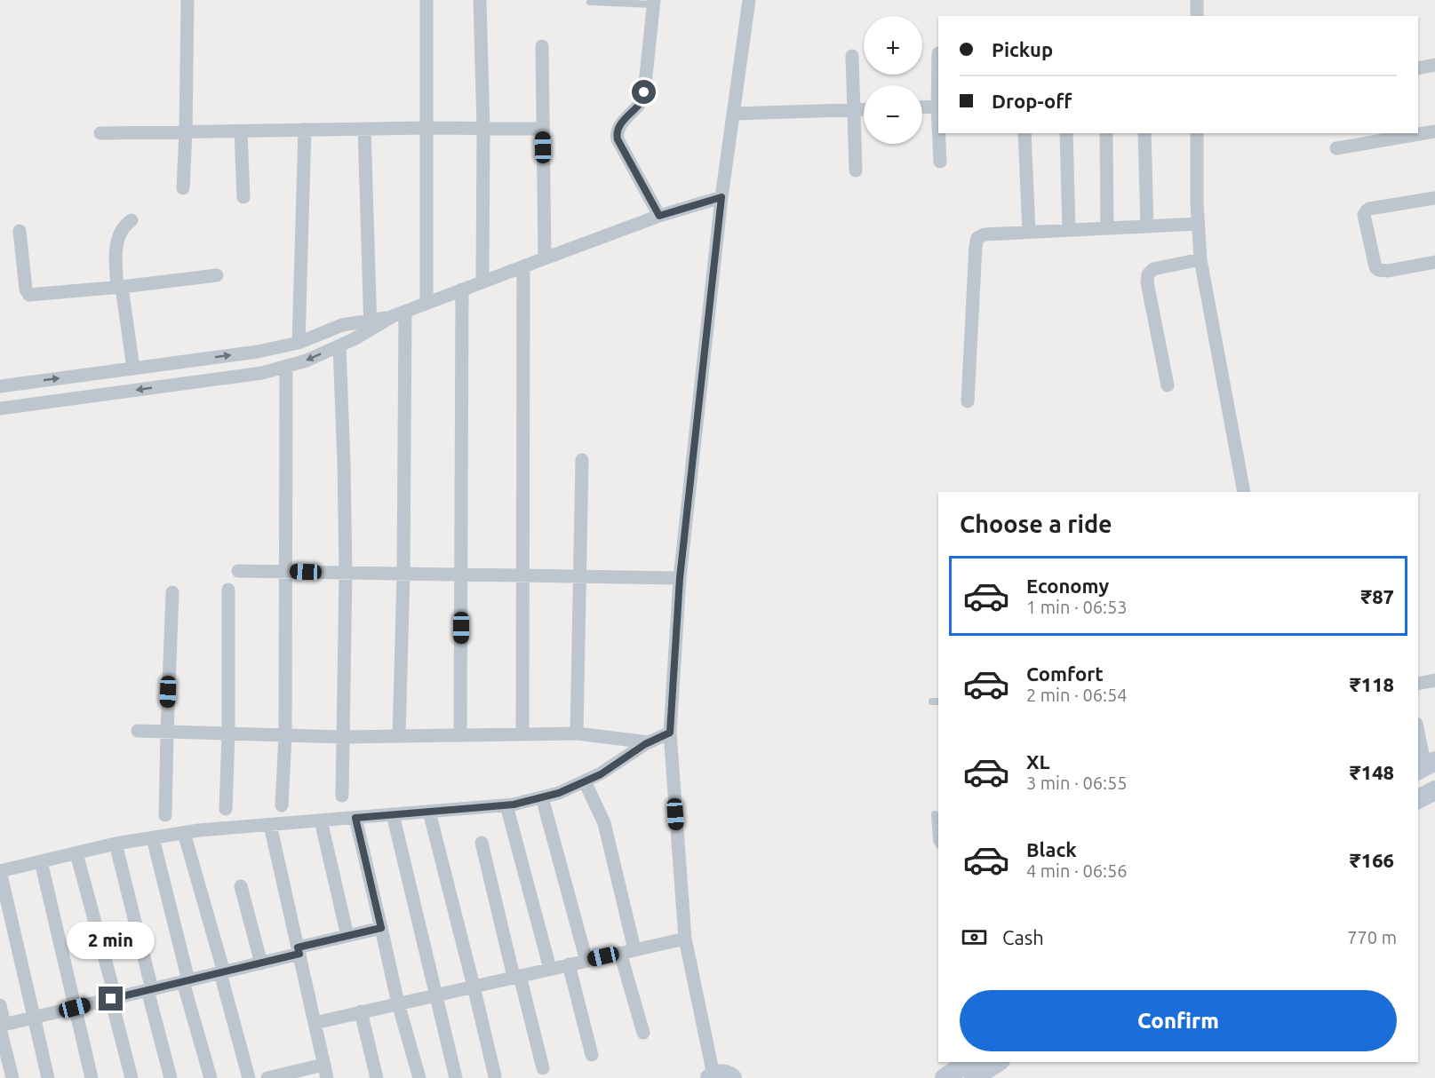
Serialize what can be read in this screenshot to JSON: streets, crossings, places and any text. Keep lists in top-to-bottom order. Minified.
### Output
{"page":{"map_buttons":["+","−"],"banner":["Pickup","Drop-off"],"heading":"Choose a ride","list":[{"name":"Economy","note":"1 min · 06:53","value":"₹87"},{"name":"Comfort","note":"2 min · 06:54","value":"₹118"},{"name":"XL","note":"3 min · 06:55","value":"₹148"},{"name":"Black","note":"4 min · 06:56","value":"₹166"}],"pay":["Cash","770 m"],"bubble":"2 min","buttons":"Confirm"}}
